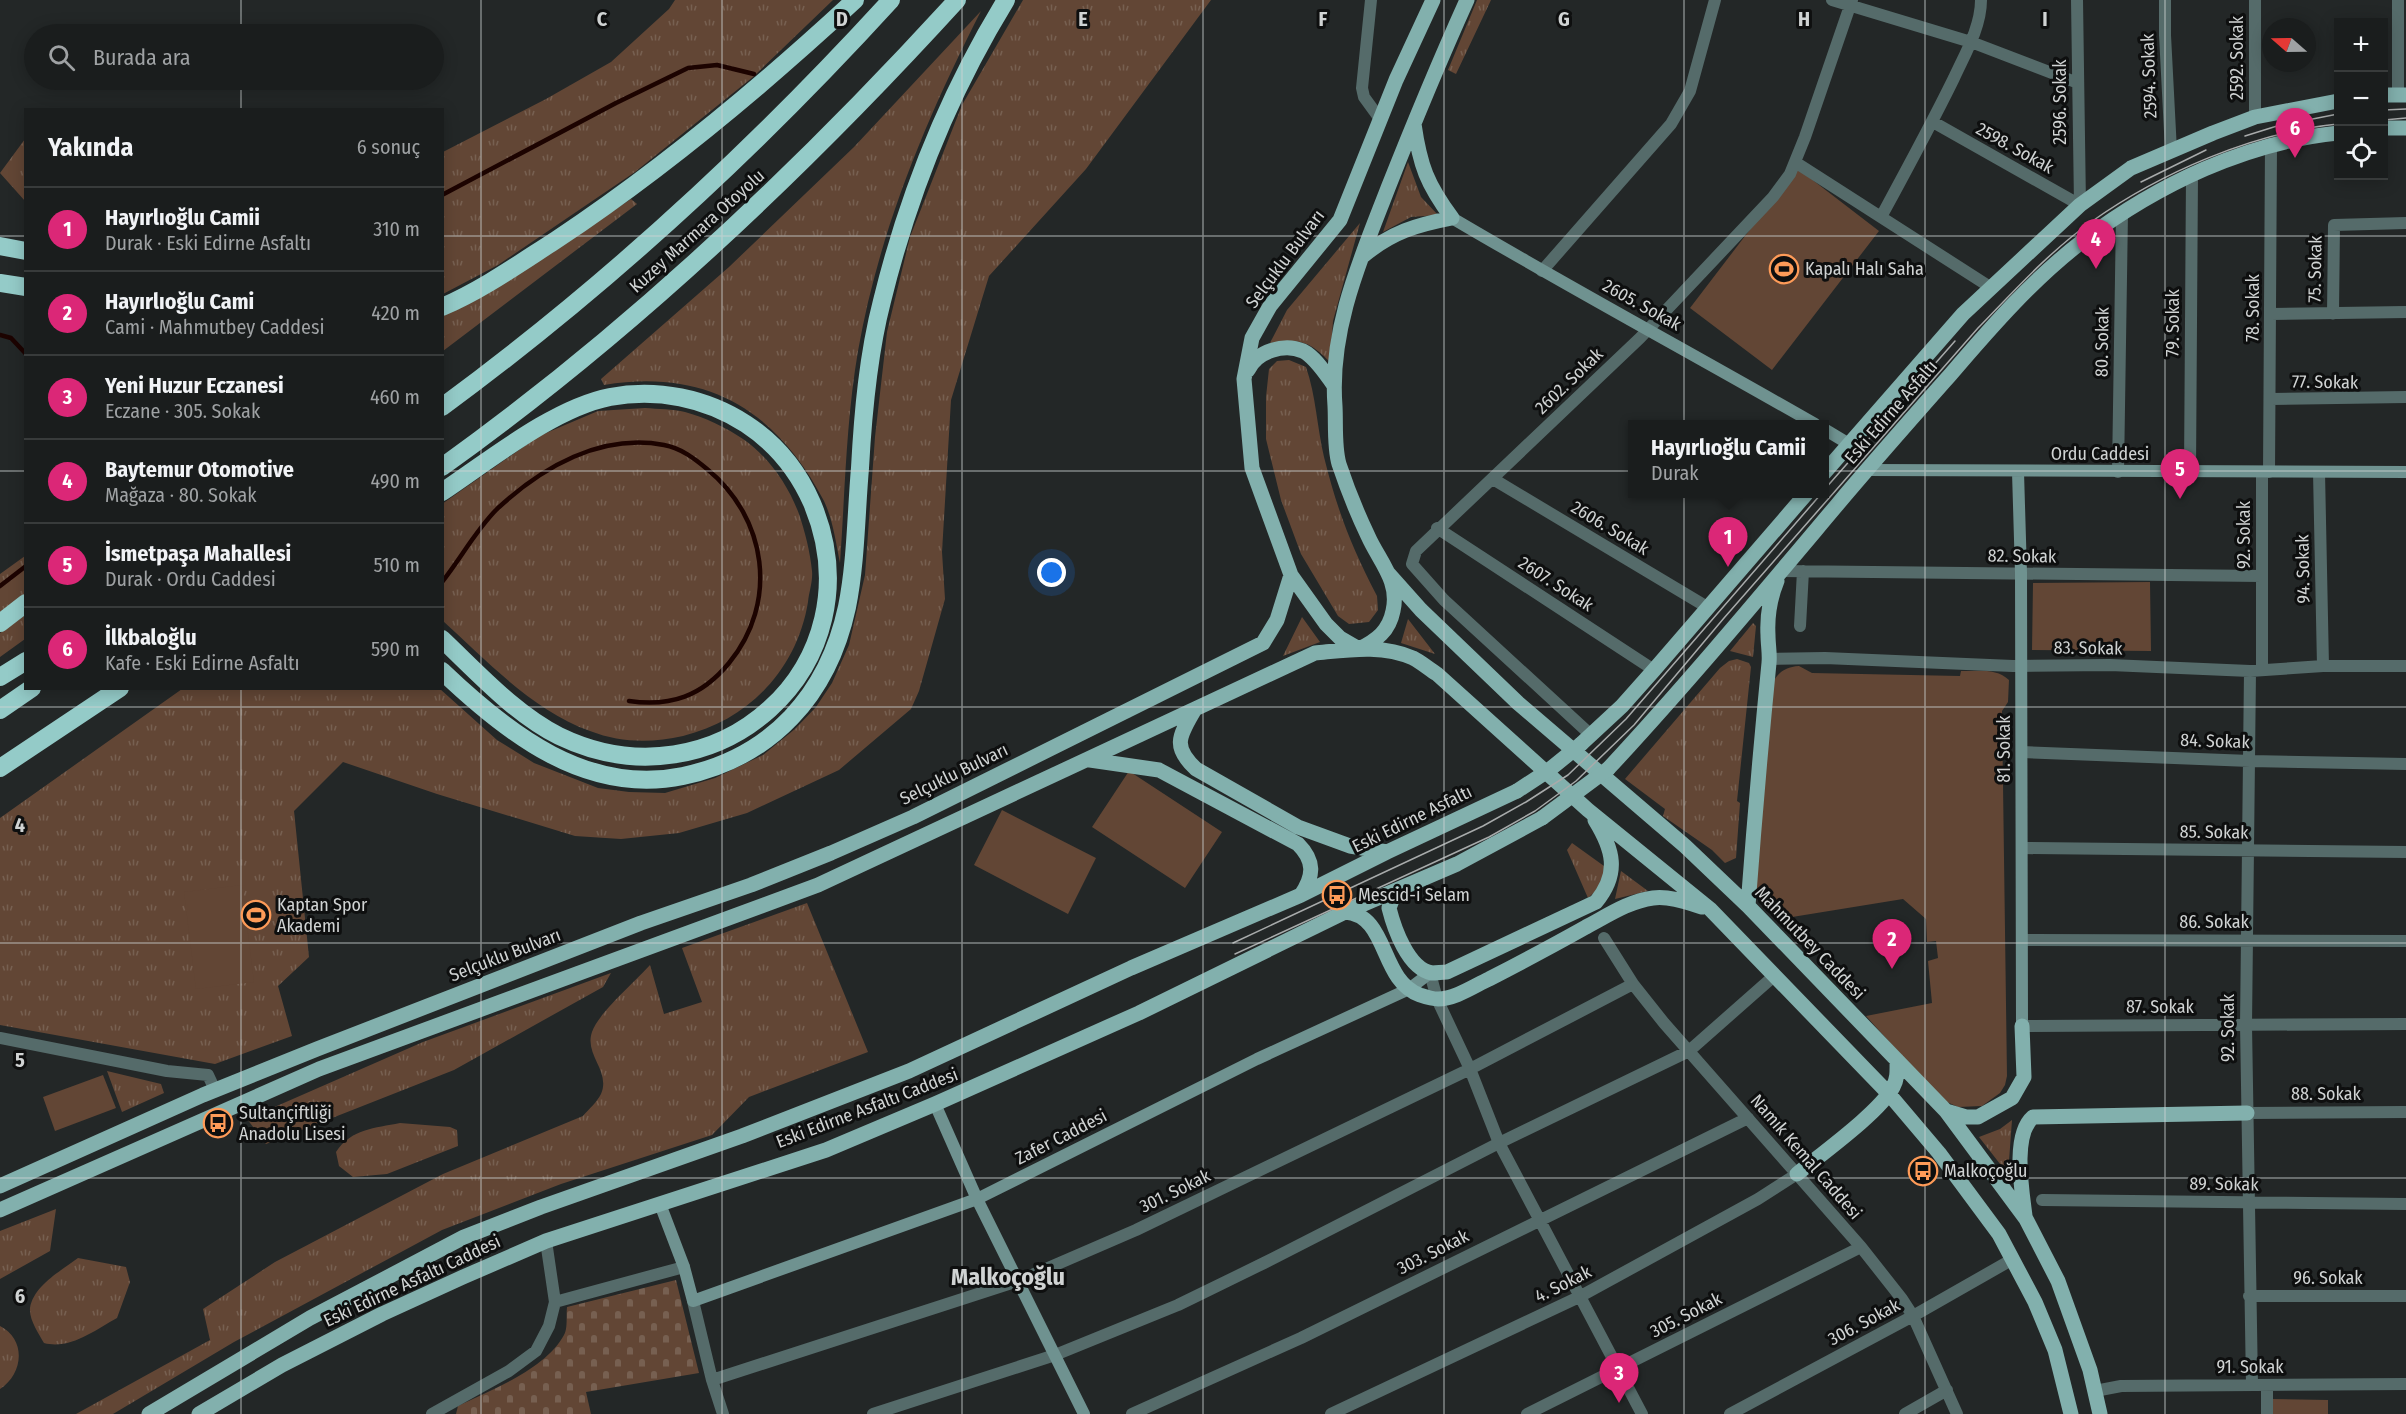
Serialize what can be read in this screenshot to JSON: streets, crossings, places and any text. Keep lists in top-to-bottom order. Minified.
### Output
{"streets":{"highway":["Kuzey Marmara Otoyolu"],"main road":["Selçuklu Bulvarı","Eski Edirne Asfaltı","Mahmutbey Caddesi","Eski Edirne Asfaltı Caddesi"],"street":["2592. Sokak","2594. Sokak","2596. Sokak","2598. Sokak","75. Sokak","2605. Sokak","78. Sokak","79. Sokak","80. Sokak","2602. Sokak","77. Sokak","Ordu Caddesi","2606. Sokak","92. Sokak","82. Sokak","94. Sokak","2607. Sokak","83. Sokak","84. Sokak","81. Sokak","85. Sokak","86. Sokak","87. Sokak","88. Sokak","Zafer Caddesi","Namık Kemal Caddesi","89. Sokak","301. Sokak","303. Sokak","96. Sokak","4. Sokak","305. Sokak","306. Sokak","91. Sokak"]},"crossings":[["2592. Sokak","Eski Edirne Asfaltı"],["2594. Sokak","Eski Edirne Asfaltı"],["2596. Sokak","2598. Sokak"],["2596. Sokak","Eski Edirne Asfaltı"],["2598. Sokak","Eski Edirne Asfaltı"],["2605. Sokak","2602. Sokak"],["78. Sokak","77. Sokak"],["78. Sokak","Eski Edirne Asfaltı"],["78. Sokak","Ordu Caddesi"],["78. Sokak","92. Sokak"],["79. Sokak","Eski Edirne Asfaltı"],["79. Sokak","Ordu Caddesi"],["80. Sokak","Eski Edirne Asfaltı"],["80. Sokak","Ordu Caddesi"],["2602. Sokak","Eski Edirne Asfaltı"],["2602. Sokak","2606. Sokak"],["2602. Sokak","2607. Sokak"],["Eski Edirne Asfaltı","Ordu Caddesi"],["Eski Edirne Asfaltı","2606. Sokak"],["Eski Edirne Asfaltı","82. Sokak"],["Eski Edirne Asfaltı","2607. Sokak"],["Eski Edirne Asfaltı","Eski Edirne Asfaltı Caddesi"],["Ordu Caddesi","92. Sokak"],["Ordu Caddesi","94. Sokak"],["Ordu Caddesi","81. Sokak"],["92. Sokak","82. Sokak"],["92. Sokak","83. Sokak"],["92. Sokak","84. Sokak"],["92. Sokak","85. Sokak"],["92. Sokak","86. Sokak"],["92. Sokak","87. Sokak"],["92. Sokak","88. Sokak"],["92. Sokak","89. Sokak"],["92. Sokak","96. Sokak"],["92. Sokak","91. Sokak"],["82. Sokak","81. Sokak"],["94. Sokak","83. Sokak"],["83. Sokak","81. Sokak"],["84. Sokak","81. Sokak"],["81. Sokak","85. Sokak"],["81. Sokak","86. Sokak"],["81. Sokak","87. Sokak"],["Mahmutbey Caddesi","91. Sokak"],["Namık Kemal Caddesi","301. Sokak"],["Namık Kemal Caddesi","303. Sokak"],["Namık Kemal Caddesi","4. Sokak"],["Namık Kemal Caddesi","305. Sokak"],["Namık Kemal Caddesi","306. Sokak"]],"districts":["Malkoçoğlu"],"places":{"sports":["Kapalı Halı Saha","Kaptan Spor Akademi"],"bus stop":["Mescid-i Selam","Sultançiftliği Anadolu Lisesi","Malkoçoğlu"]},"north":"left","page":{"map_buttons":["+","−"],"search":"Burada ara","pins":["6","4","5","1","2","3"],"heading":["Yakında","6 sonuç"],"list":[{"mark":"1","name":"Hayırlıoğlu Camii","note":"Durak · Eski Edirne Asfaltı","value":"310 m"},{"mark":"2","name":"Hayırlıoğlu Cami","note":"Cami · Mahmutbey Caddesi","value":"420 m"},{"mark":"3","name":"Yeni Huzur Eczanesi","note":"Eczane · 305. Sokak","value":"460 m"},{"mark":"4","name":"Baytemur Otomotive","note":"Mağaza · 80. Sokak","value":"490 m"},{"mark":"5","name":"İsmetpaşa Mahallesi","note":"Durak · Ordu Caddesi","value":"510 m"},{"mark":"6","name":"İlkbaloğlu","note":"Kafe · Eski Edirne Asfaltı","value":"590 m"}],"popup":["Hayırlıoğlu Camii","Durak"]},"grid":{"columns":["C","D","E","F","G","H","I"],"rows":["4","5","6"]}}
